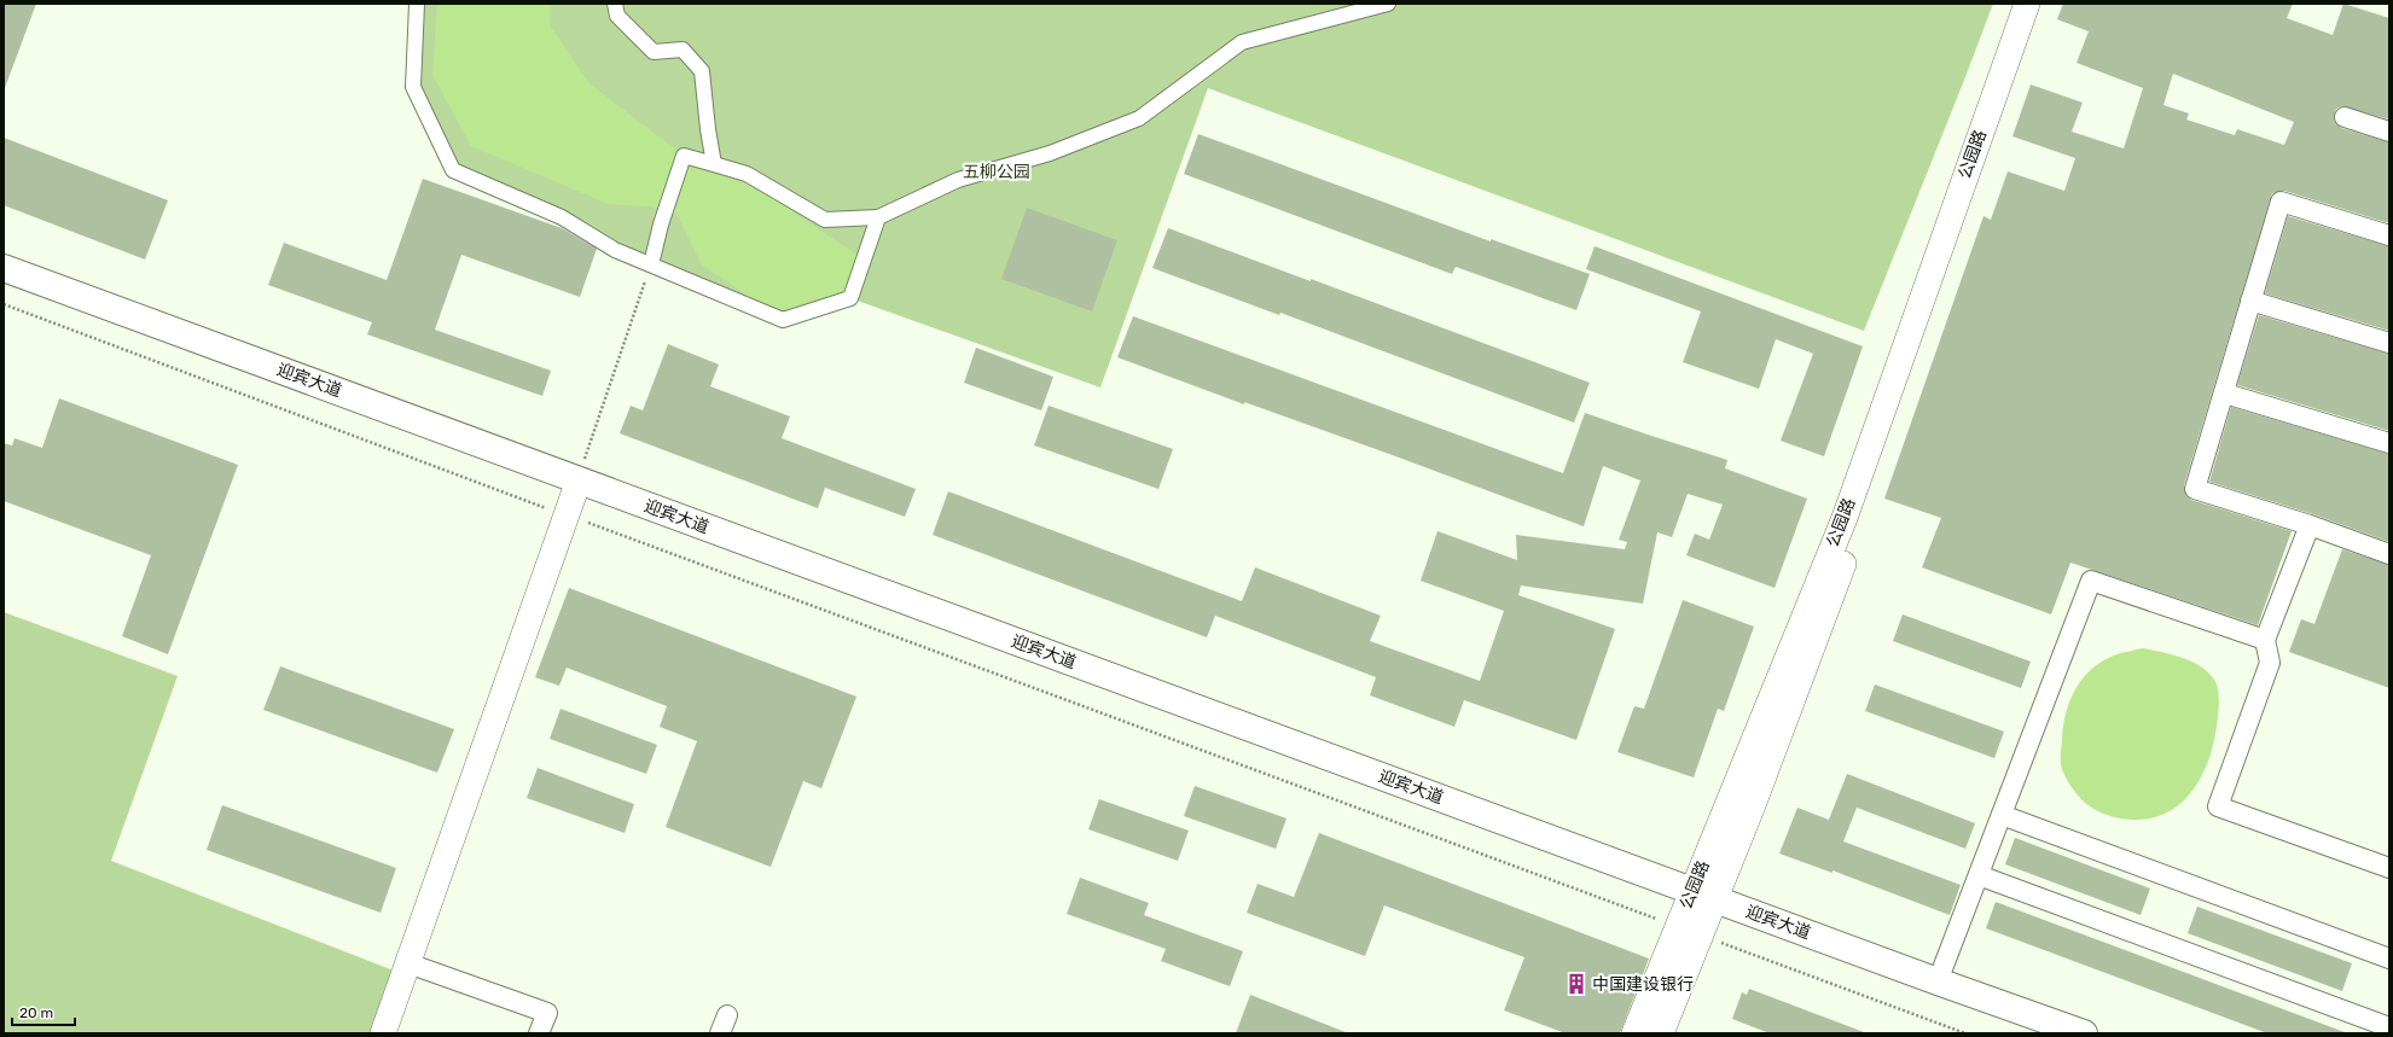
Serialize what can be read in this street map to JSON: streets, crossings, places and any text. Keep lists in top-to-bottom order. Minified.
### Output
{"streets":{"main road":["迎宾大道"],"street":["公园路"]},"crossings":[["公园路","迎宾大道"]],"parks":["五柳公园"],"places":{"building":["中国建设银行"]},"scale_bar":"20 m"}
